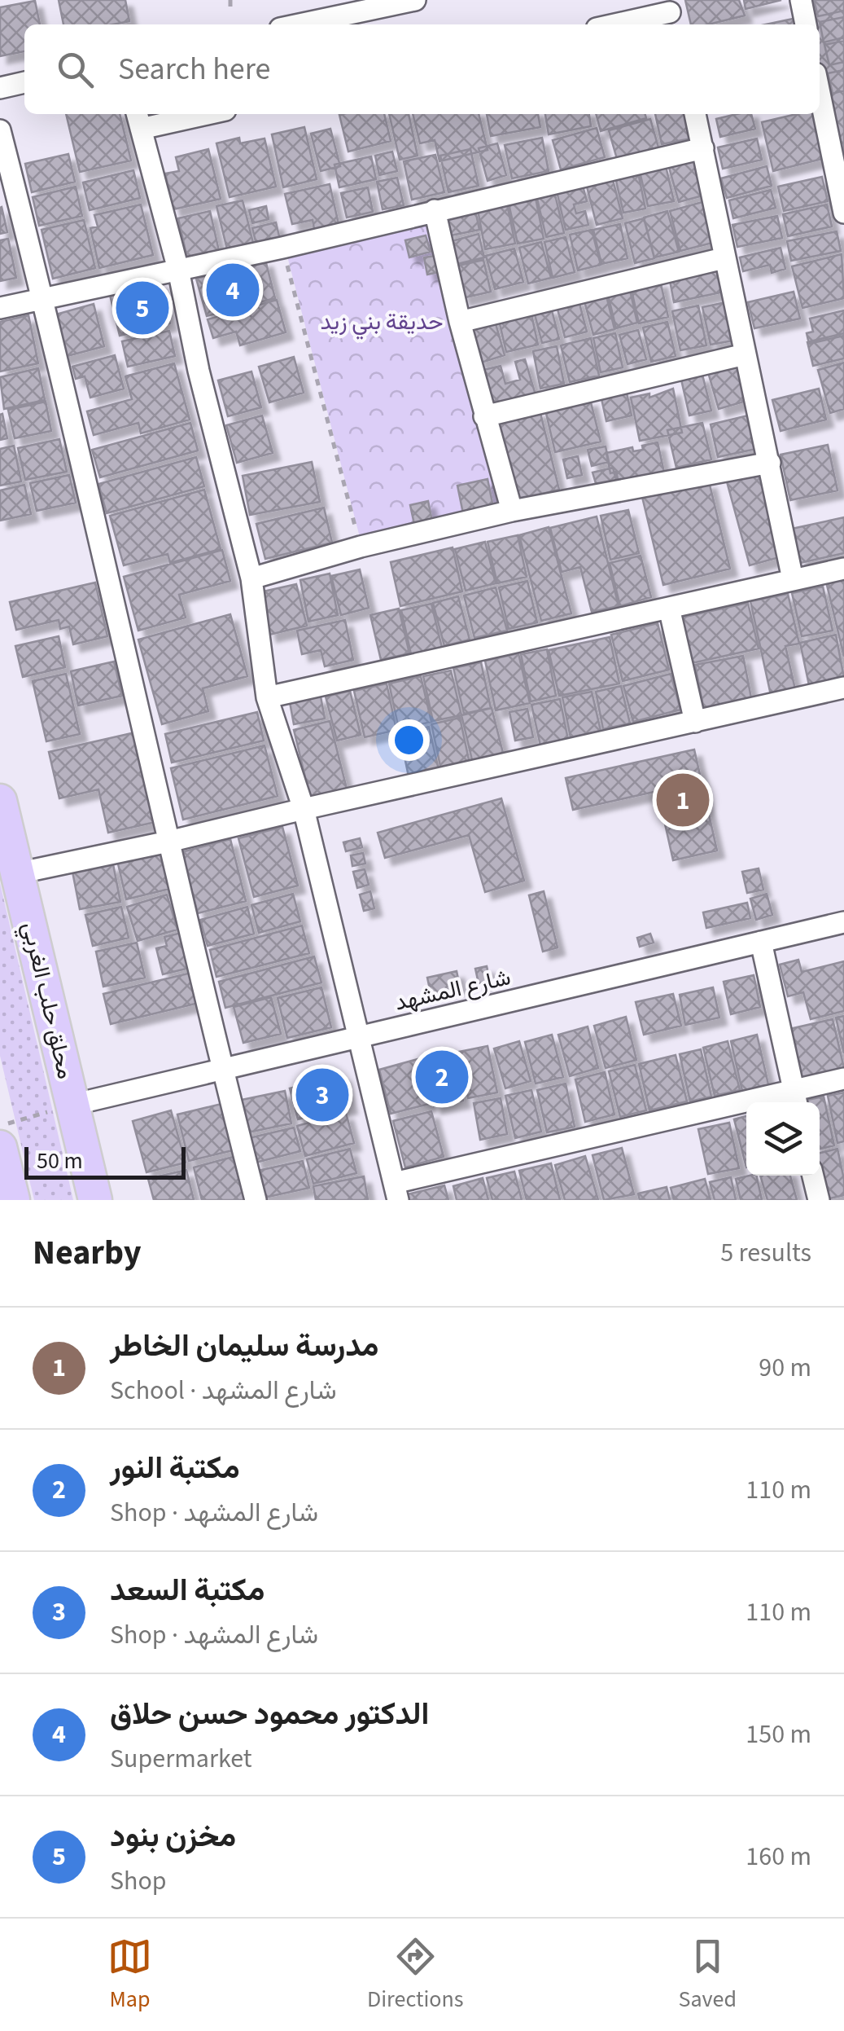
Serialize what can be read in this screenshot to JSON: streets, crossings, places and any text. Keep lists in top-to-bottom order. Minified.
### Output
{"streets":{"highway":["محلق حلب الغربي"],"street":["شارع المشهد"]},"crossings":[["شارع المشهد","محلق حلب الغربي"]],"parks":["حديقة بني زيد"],"scale_bar":"50 m","page":{"search":"Search here","pins":["4","5","1","2","3"],"scale":"50 m","heading":["Nearby","5 results"],"list":[{"mark":"1","name":"مدرسة سليمان الخاطر","note":"School · شارع المشهد","value":"90 m"},{"mark":"2","name":"مكتبة النور","note":"Shop · شارع المشهد","value":"110 m"},{"mark":"3","name":"مكتبة السعد","note":"Shop · شارع المشهد","value":"110 m"},{"mark":"4","name":"الدكتور محمود حسن حلاق","note":"Supermarket","value":"150 m"},{"mark":"5","name":"مخزن بنود","note":"Shop","value":"160 m"}],"nav":["Map","Directions","Saved"]}}
